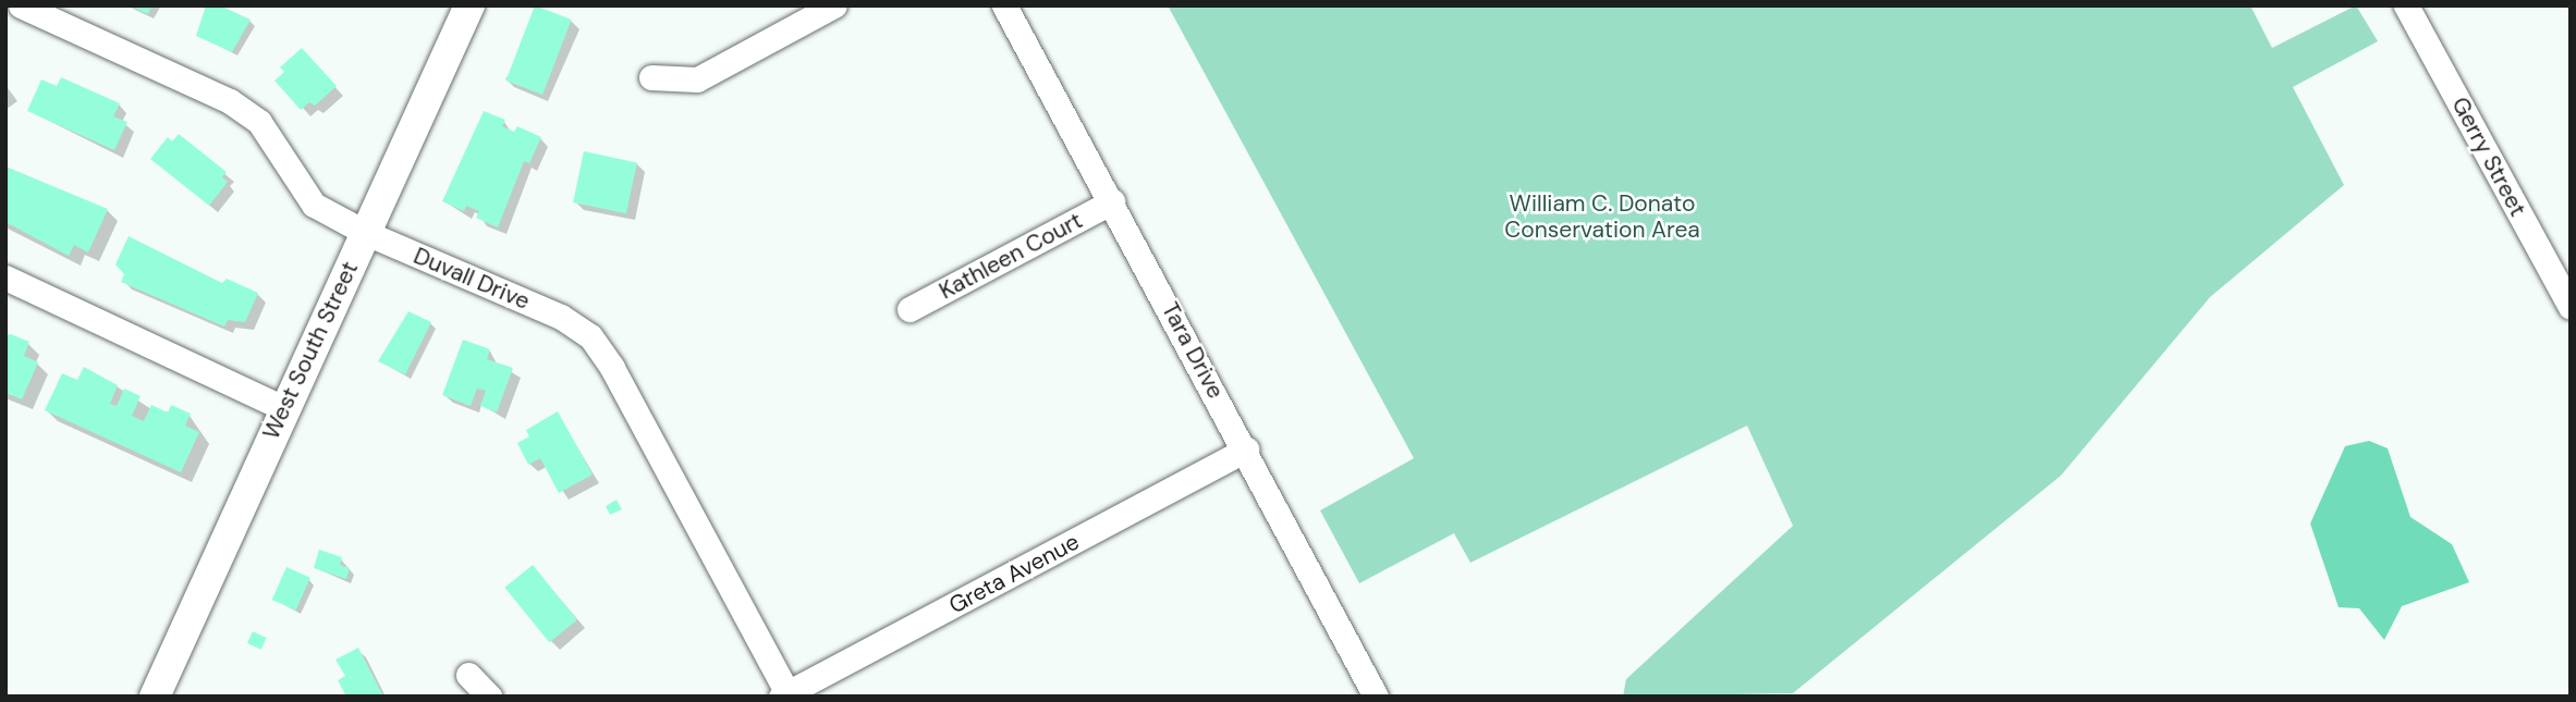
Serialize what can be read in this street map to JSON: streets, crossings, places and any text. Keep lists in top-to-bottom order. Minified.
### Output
{"streets":{"street":["Gerry Street","Kathleen Court","Duvall Drive","West South Street","Tara Drive","Greta Avenue"]},"crossings":[["Kathleen Court","Tara Drive"],["Duvall Drive","West South Street"],["Duvall Drive","Greta Avenue"],["Tara Drive","Greta Avenue"]],"parks":["William C. Donato Conservation Area"]}
